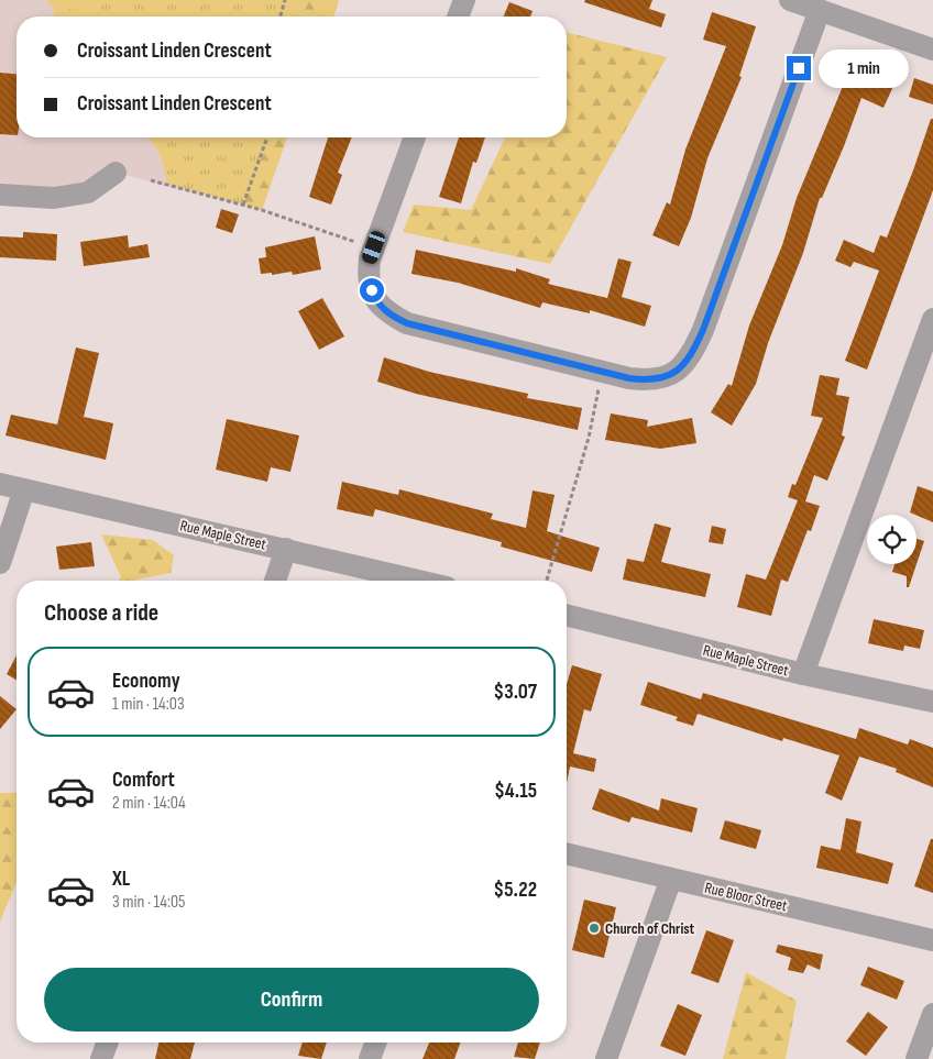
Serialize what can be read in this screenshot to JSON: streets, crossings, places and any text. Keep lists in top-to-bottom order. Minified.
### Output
{"streets":{"street":["Rue Maple Street","Rue Bloor Street"]},"places":["Church of Christ"],"page":{"banner":["Croissant Linden Crescent","Croissant Linden Crescent"],"bubble":"1 min","heading":"Choose a ride","list":[{"name":"Economy","note":"1 min · 14:03","value":"$3.07"},{"name":"Comfort","note":"2 min · 14:04","value":"$4.15"},{"name":"XL","note":"3 min · 14:05","value":"$5.22"}],"buttons":"Confirm"}}
